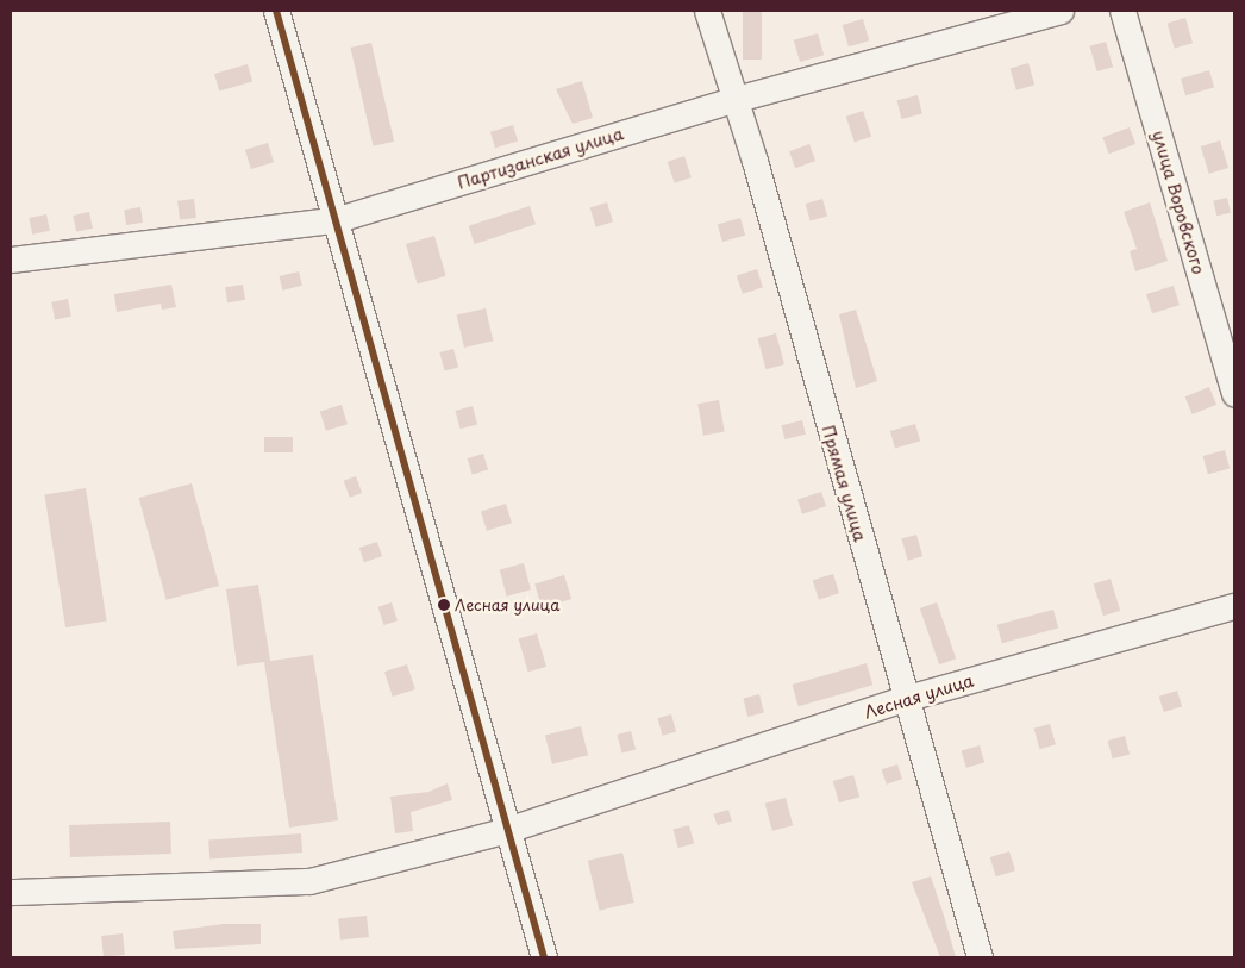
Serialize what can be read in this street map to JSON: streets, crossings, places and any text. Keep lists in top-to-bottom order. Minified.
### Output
{"streets":{"street":["Партизанская улица","улица Воровского","Прямая улица","Лесная улица"]},"crossings":[["Партизанская улица","Прямая улица"],["Прямая улица","Лесная улица"]],"places":["Лесная улица"]}
